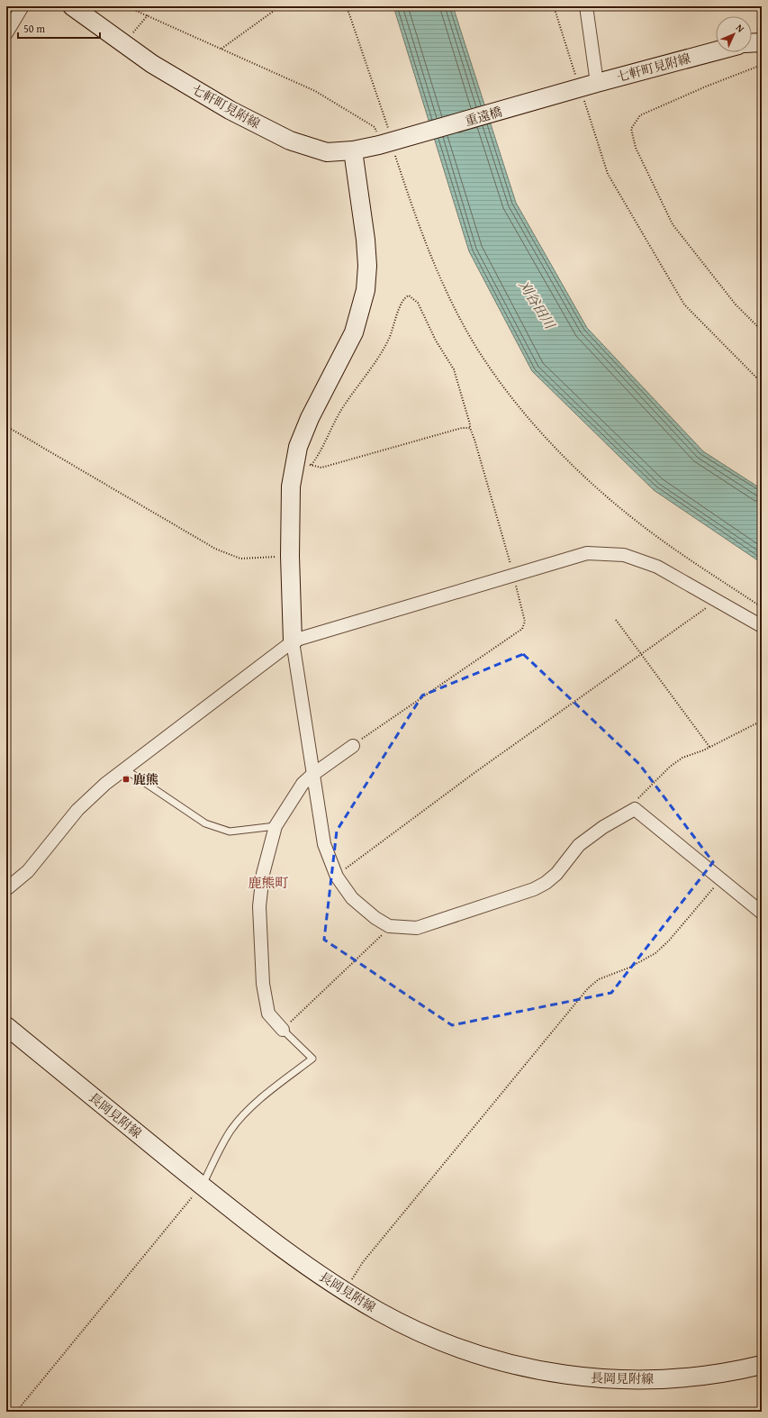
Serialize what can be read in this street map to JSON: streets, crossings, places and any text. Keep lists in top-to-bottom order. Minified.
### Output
{"streets":{"main road":["七軒町見附線","重遠橋","長岡見附線"]},"crossings":[["七軒町見附線","重遠橋"]],"districts":["鹿熊町"],"water":["刈谷田川"],"places":{"transit":["鹿熊"]},"scale_bar":"50 m","north":"top right"}
